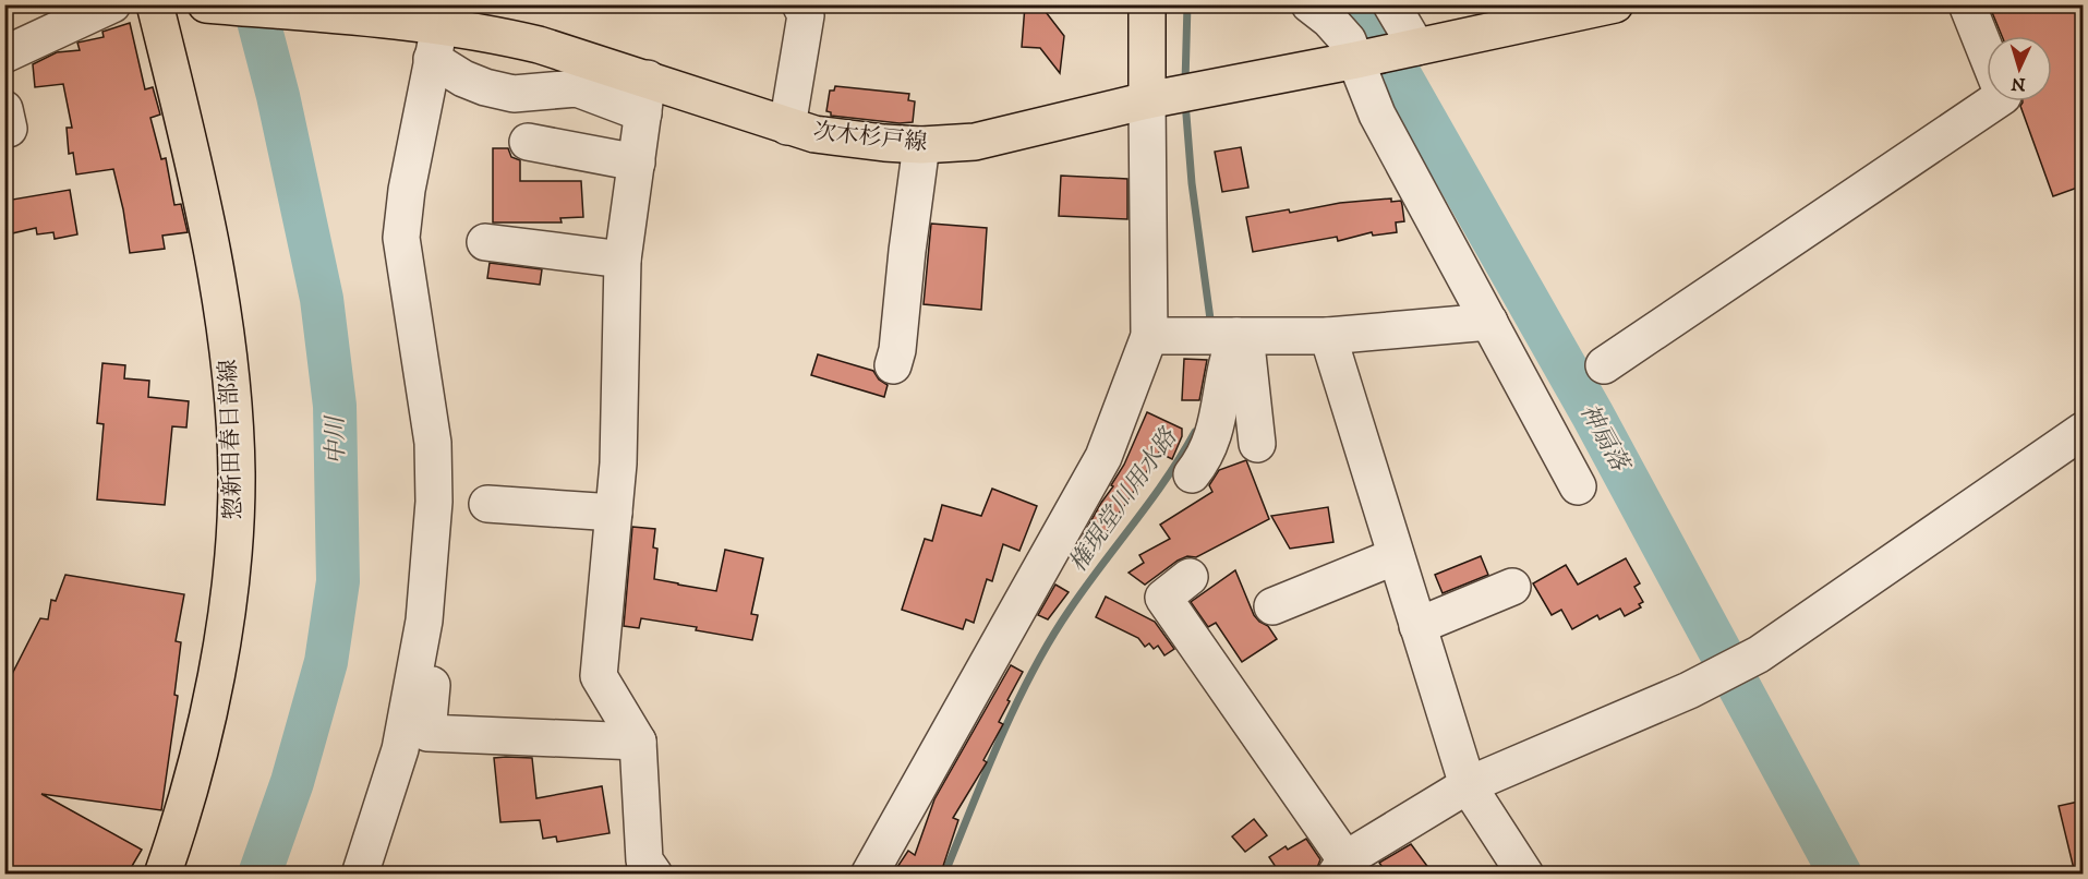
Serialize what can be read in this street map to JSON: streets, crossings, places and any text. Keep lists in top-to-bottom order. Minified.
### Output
{"streets":{"main road":["次木杉戸線","惣新田春日部線"]},"water":["神扇落","中川","権現堂川用水路"],"north":"bottom"}
